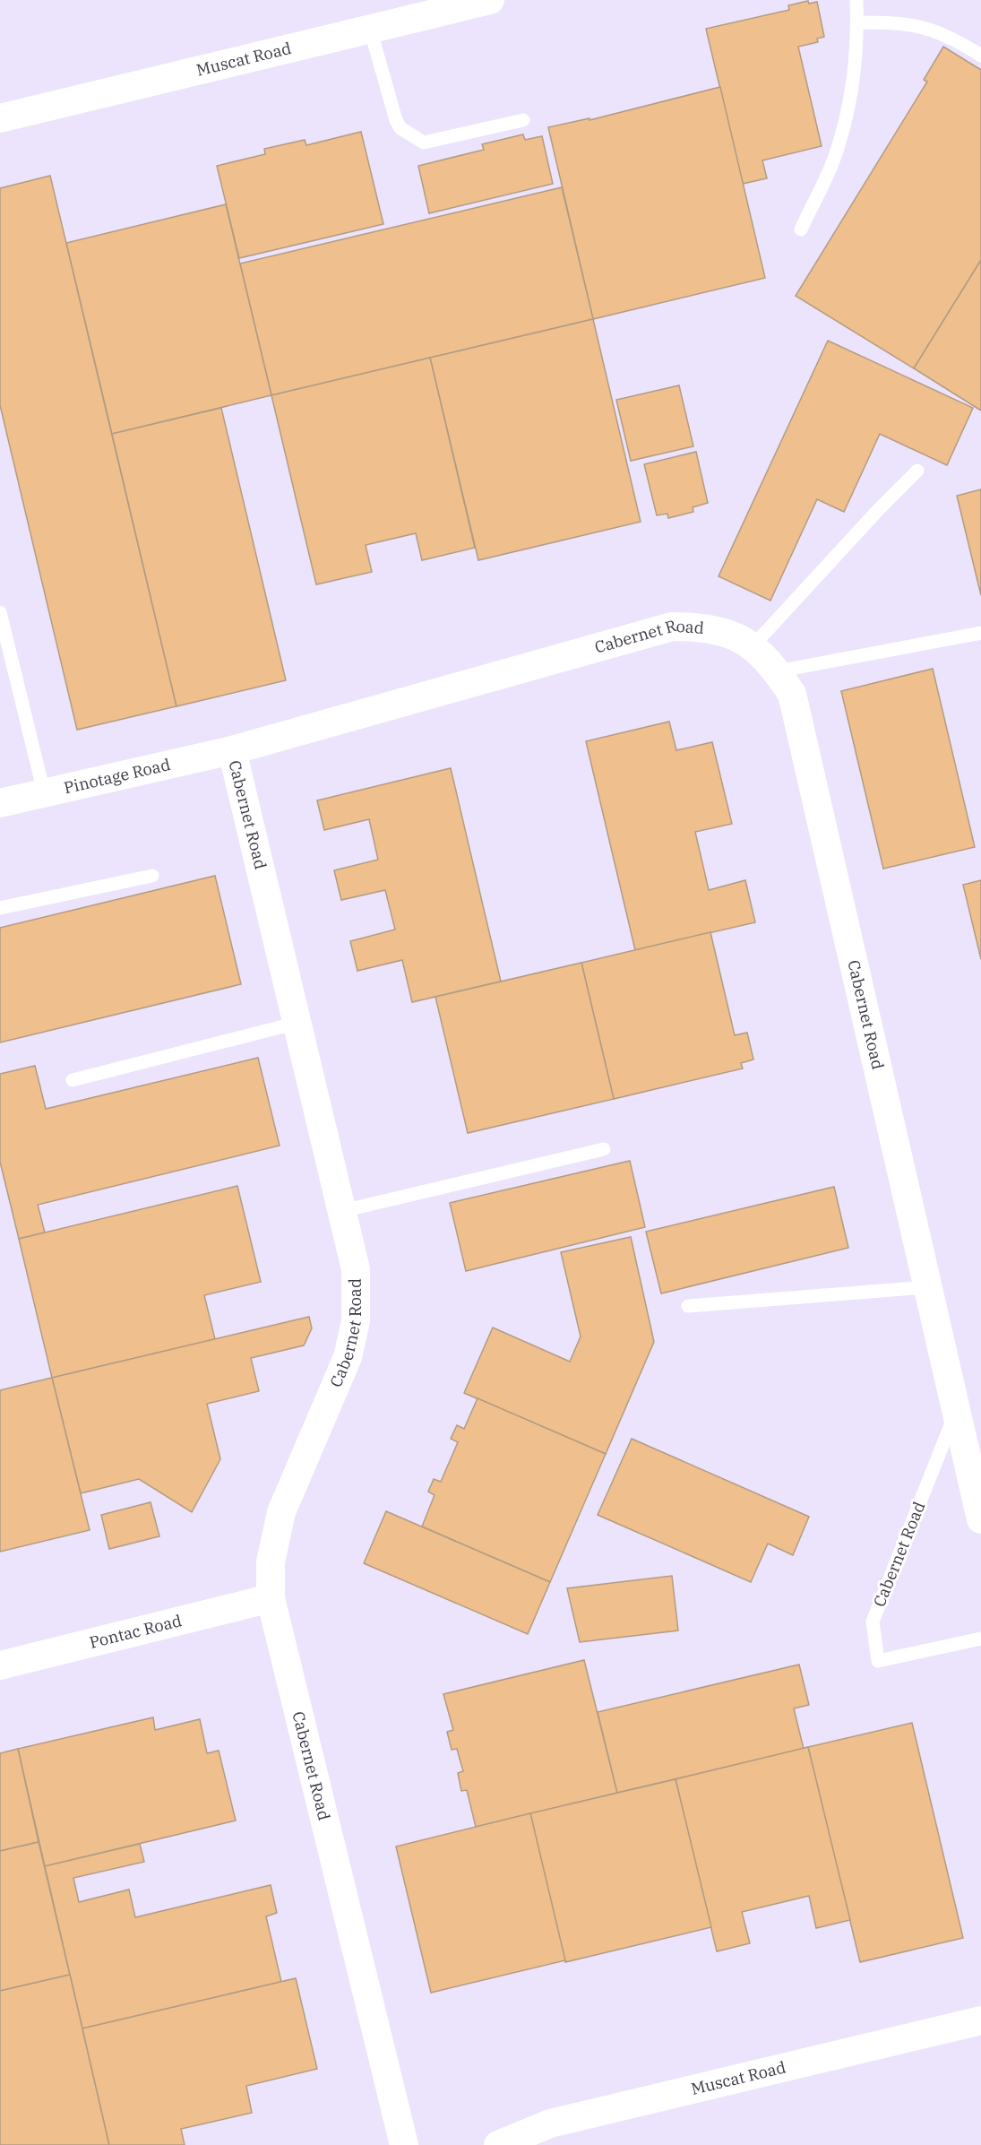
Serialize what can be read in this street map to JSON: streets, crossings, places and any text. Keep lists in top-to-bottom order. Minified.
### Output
{"streets":{"street":["Muscat Road","Cabernet Road","Pinotage Road","Pontac Road"]},"crossings":[["Cabernet Road","Pinotage Road"],["Cabernet Road","Pontac Road"]]}
